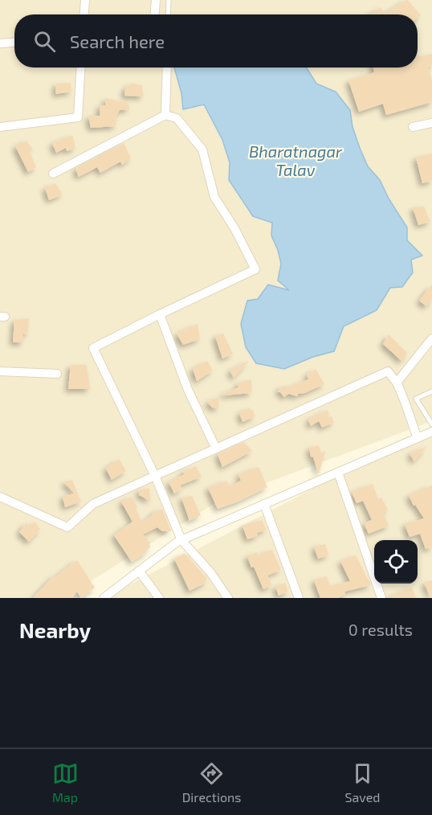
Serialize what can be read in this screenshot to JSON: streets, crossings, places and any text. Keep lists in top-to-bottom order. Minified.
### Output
{"water":["Bharatnagar Talav"],"page":{"search":"Search here","heading":["Nearby","0 results"],"nav":["Map","Directions","Saved"]}}
